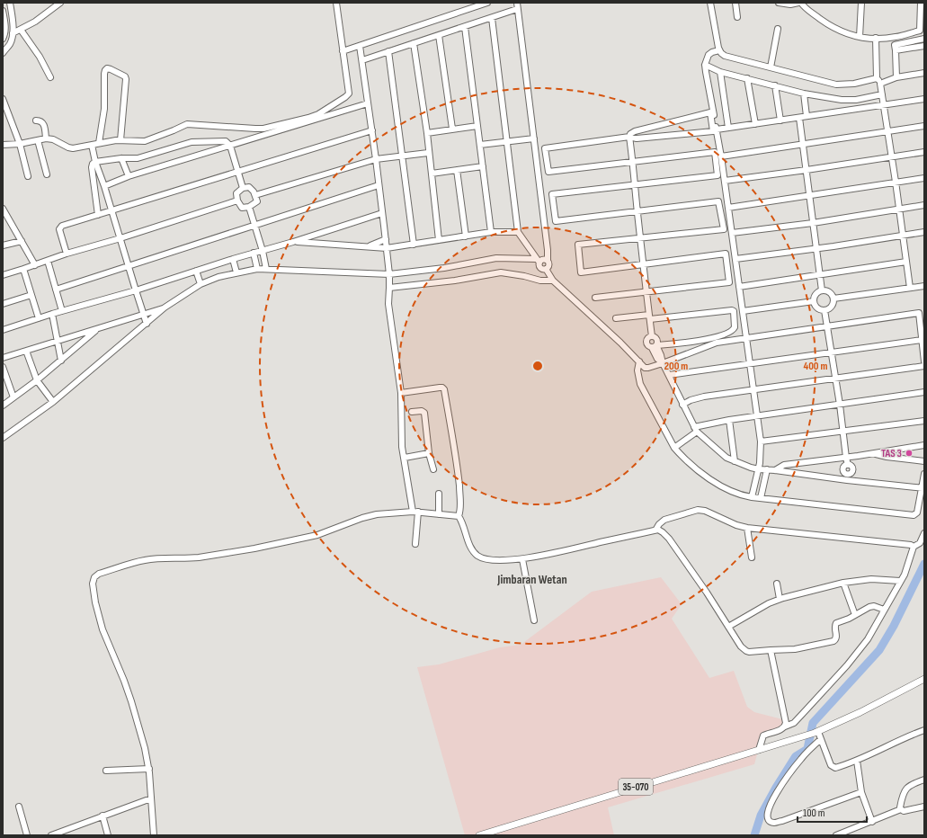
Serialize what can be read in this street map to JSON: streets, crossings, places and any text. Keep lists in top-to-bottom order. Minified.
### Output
{"streets":{"main road":["35-070"]},"districts":["Jimbaran Wetan"],"places":["TAS 3"],"scale_bar":"100 m","rings":["200 m","400 m"]}
